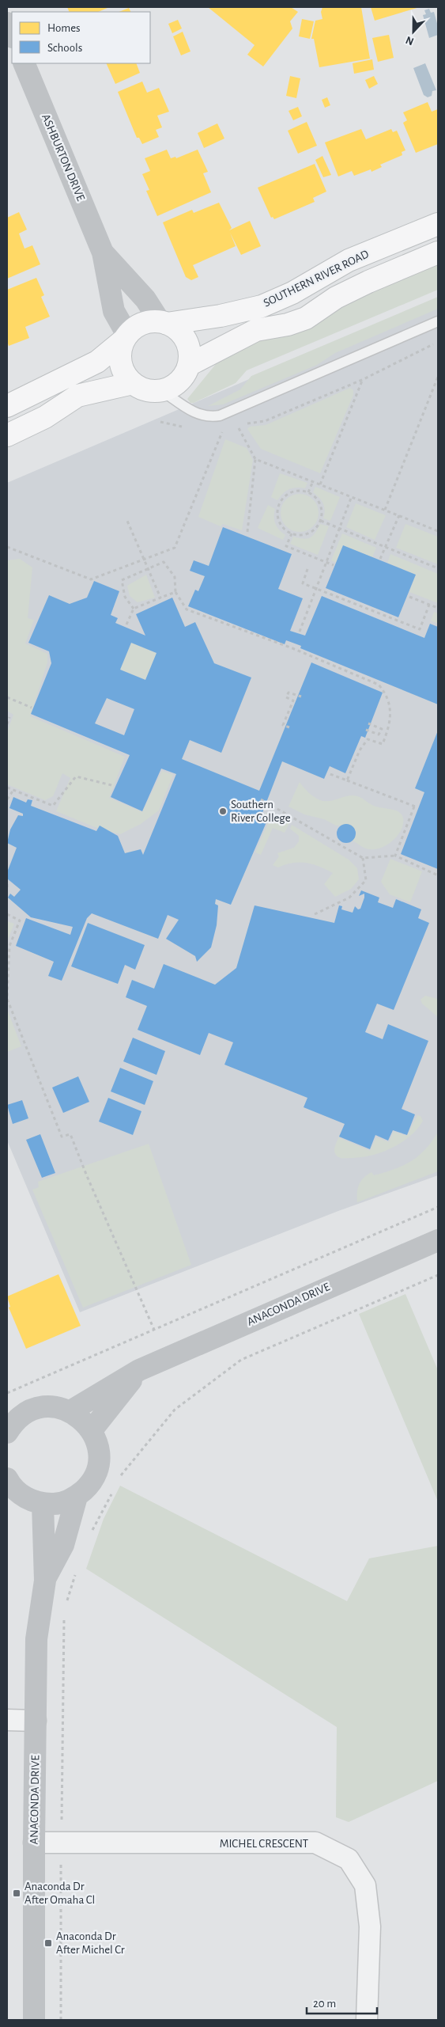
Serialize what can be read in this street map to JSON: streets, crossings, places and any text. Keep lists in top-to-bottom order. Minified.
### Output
{"streets":{"main road":["ASHBURTON DRIVE","SOUTHERN RIVER ROAD","ANACONDA DRIVE"],"street":["MICHEL CRESCENT"]},"crossings":[["ASHBURTON DRIVE","SOUTHERN RIVER ROAD"],["ANACONDA DRIVE","MICHEL CRESCENT"]],"places":{"other":["Southern River College"],"transit":["Anaconda Dr After Omaha Cl","Anaconda Dr After Michel Cr"]},"legend":["Homes","Schools"],"scale_bar":"20 m","north":"bottom"}
